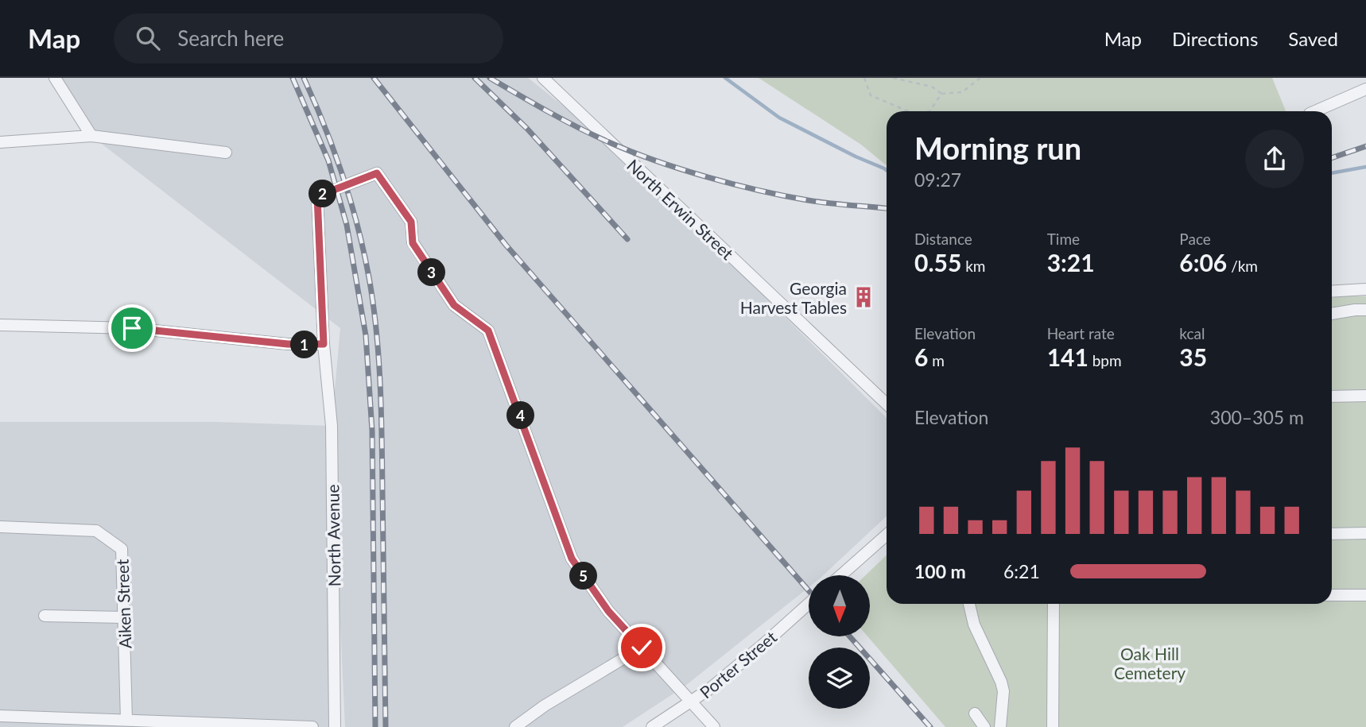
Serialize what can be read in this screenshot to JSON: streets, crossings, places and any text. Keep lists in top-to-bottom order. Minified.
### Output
{"streets":{"street":["North Erwin Street","North Avenue","Aiken Street","Porter Street"]},"parks":["Oak Hill Cemetery"],"places":{"building":["Georgia Harvest Tables"]},"north":"bottom","page":{"header":"Map","search":"Search here","nav":["Map","Directions","Saved"],"heading":["Morning run","09:27"],"pins":["2","3","1","4","5"],"stats":[["Distance","0.55 km"],["Time","3:21"],["Pace","6:06 /km"],["Elevation","6 m"],["Heart rate","141 bpm"],["kcal","35"]],"chart":["Elevation","300–305 m"],"list":[{"name":"100 m","note":"6:21"}]}}
